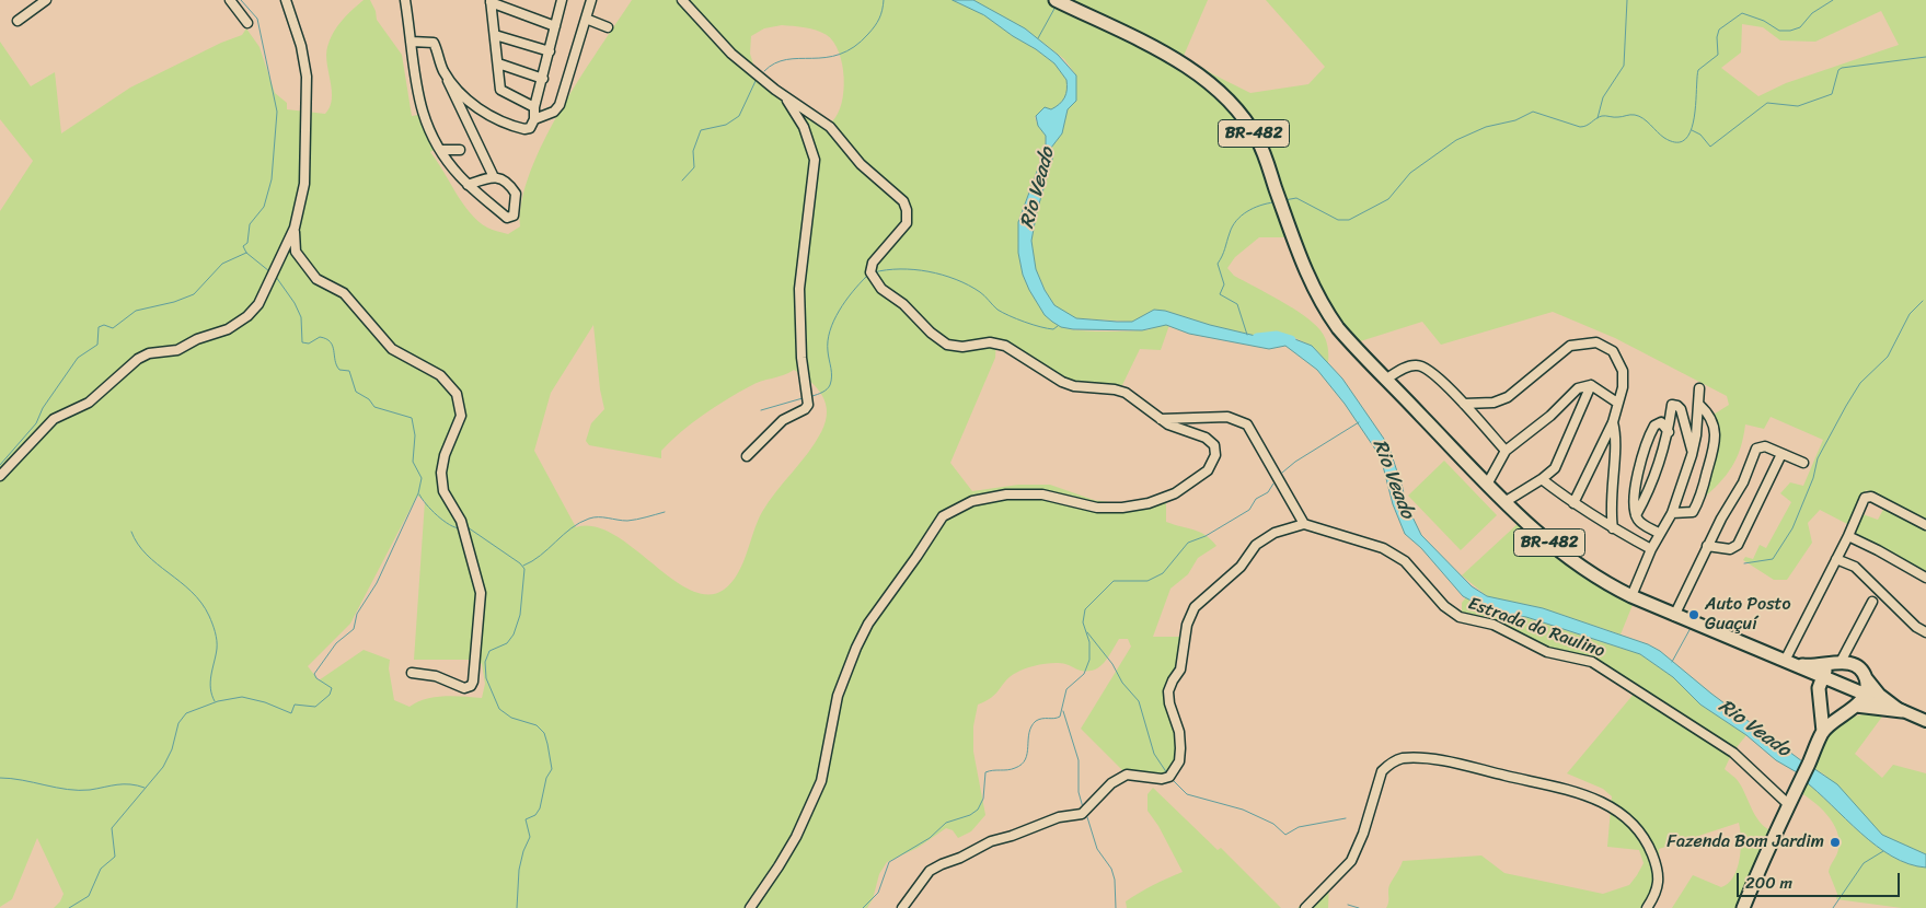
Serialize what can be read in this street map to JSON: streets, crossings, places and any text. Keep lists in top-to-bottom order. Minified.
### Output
{"streets":{"highway":["BR-482"],"street":["Estrada do Raulino"]},"water":["Rio Veado"],"places":["Auto Posto Guaçuí","Fazenda Bom Jardim"],"scale_bar":"200 m"}
